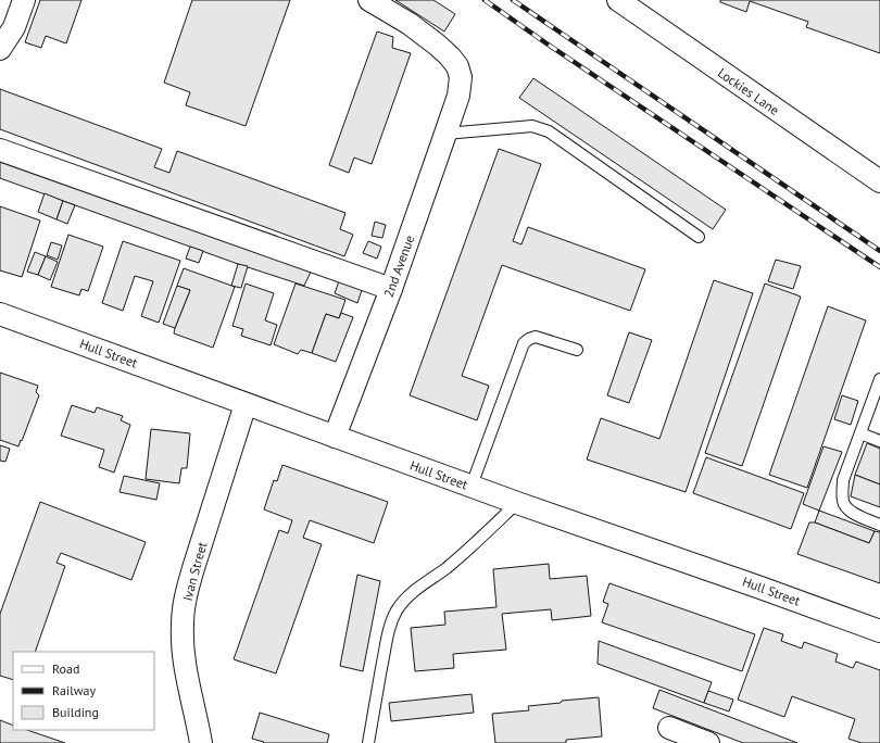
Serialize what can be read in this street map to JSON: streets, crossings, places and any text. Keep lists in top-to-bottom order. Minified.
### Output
{"streets":{"street":["Lockies Lane","2nd Avenue","Hull Street","Ivan Street"]},"crossings":[["2nd Avenue","Hull Street"],["Hull Street","Ivan Street"]],"legend":["Road","Railway","Building"]}
